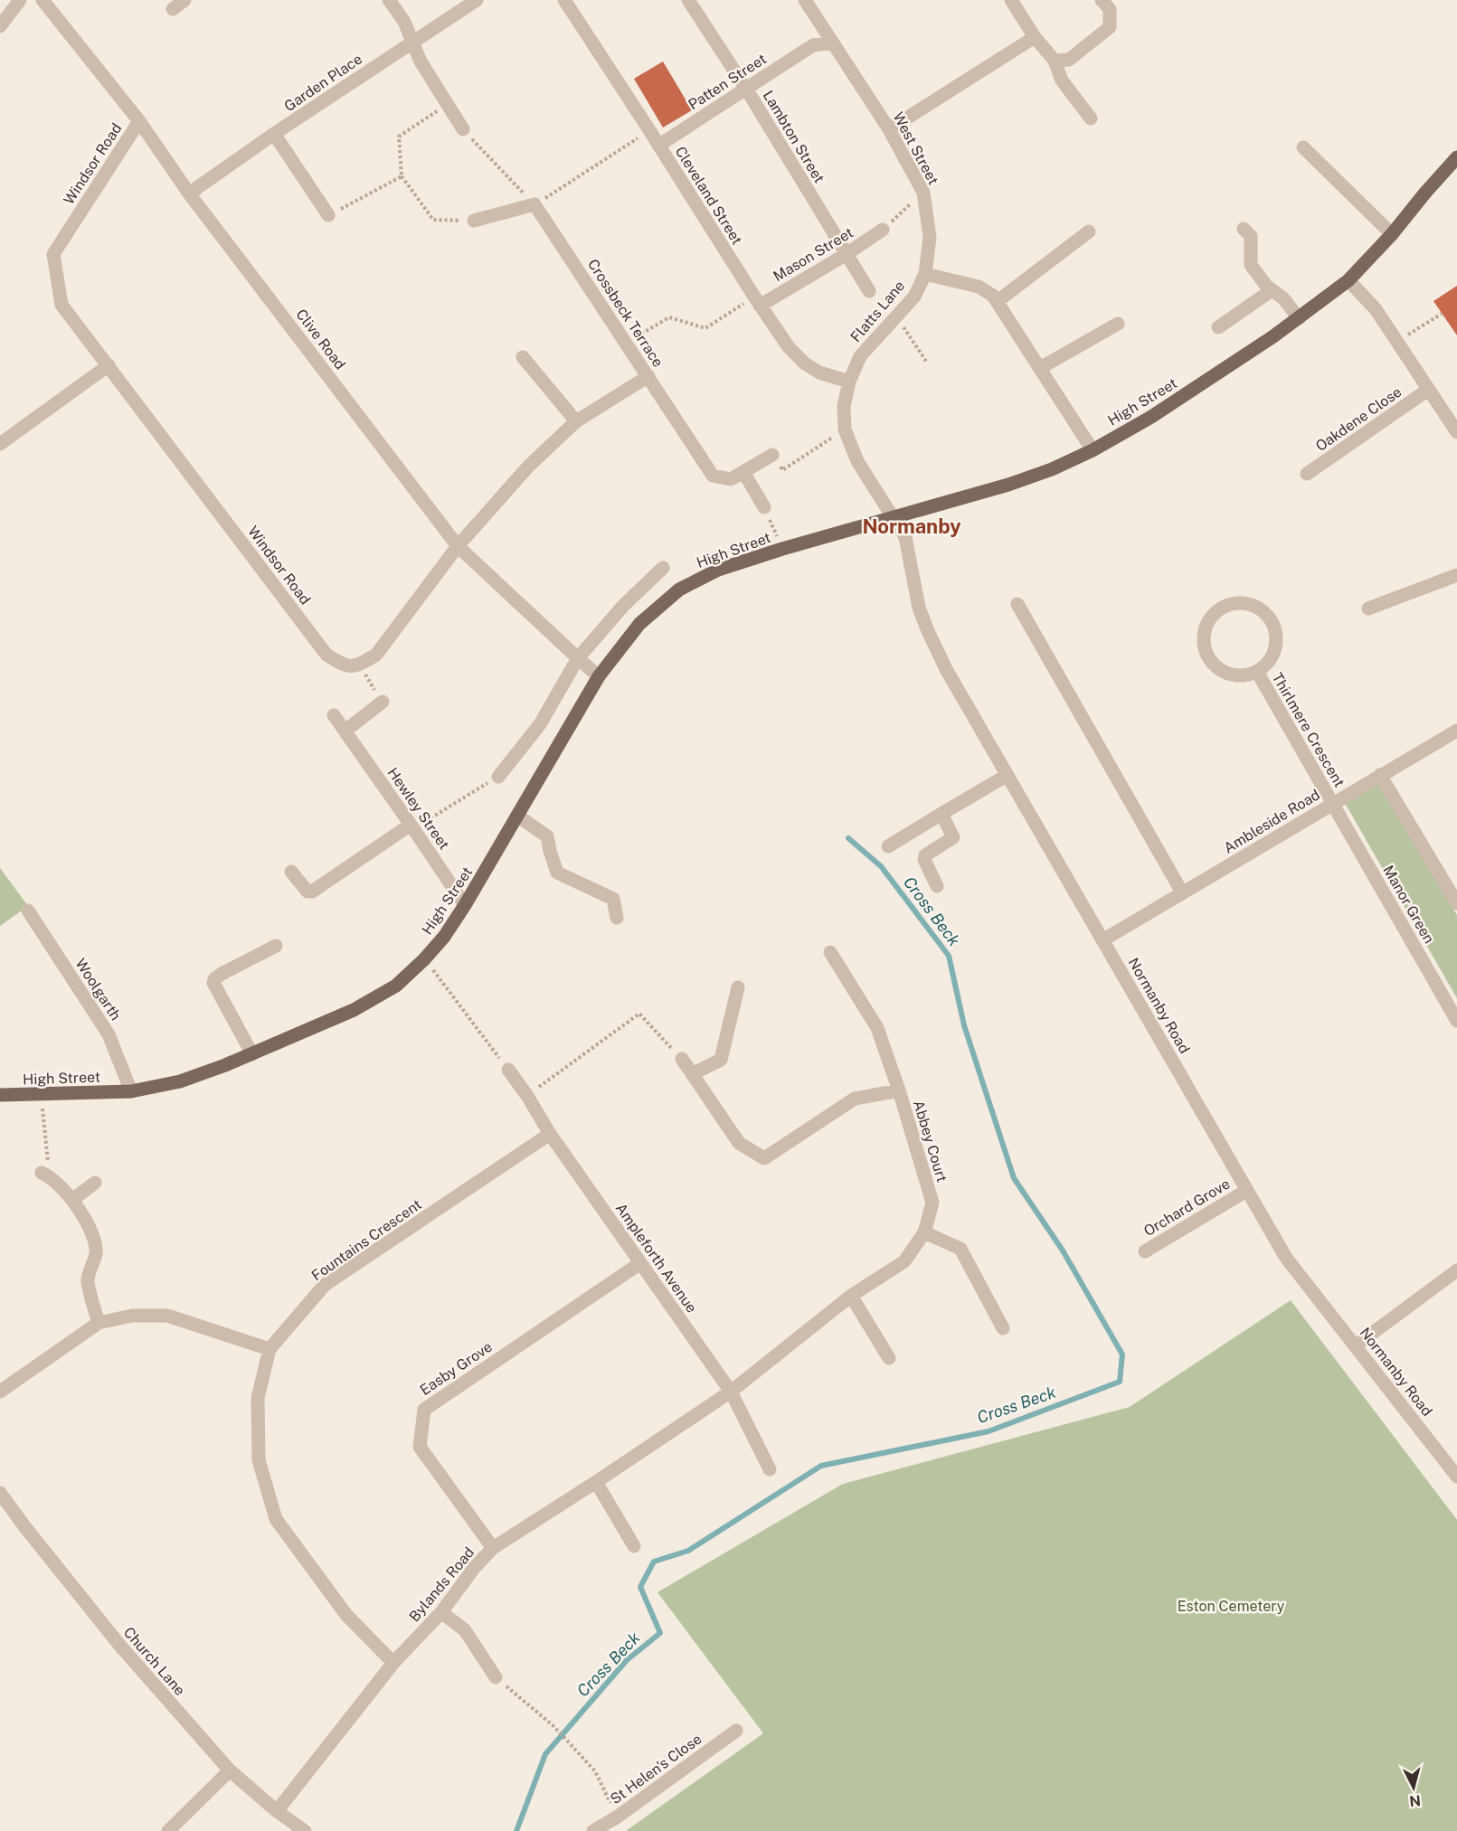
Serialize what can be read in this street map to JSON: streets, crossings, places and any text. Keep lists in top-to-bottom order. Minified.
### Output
{"streets":{"main road":["High Street"],"street":["Patten Street","Garden Place","Lambton Street","West Street","Windsor Road","Cleveland Street","Mason Street","Flatts Lane","Crossbeck Terrace","Clive Road","Oakdene Close","Thirlmere Crescent","Hewley Street","Ambleside Road","Manor Green","Woolgarth","Normanby Road","Abbey Court","Orchard Grove","Fountains Crescent","Ampleforth Avenue","Easby Grove","Bylands Road","Church Lane","St Helen's Close"]},"crossings":[["Patten Street","Lambton Street"],["Patten Street","West Street"],["Patten Street","Cleveland Street"],["Garden Place","Clive Road"],["Lambton Street","Mason Street"],["West Street","Flatts Lane"],["Windsor Road","Clive Road"],["Cleveland Street","Mason Street"],["Cleveland Street","Flatts Lane"],["Flatts Lane","High Street"],["Flatts Lane","Normanby Road"],["Clive Road","High Street"],["High Street","Hewley Street"],["High Street","Woolgarth"],["High Street","Normanby Road"],["Thirlmere Crescent","Ambleside Road"],["Thirlmere Crescent","Manor Green"],["Ambleside Road","Manor Green"],["Ambleside Road","Normanby Road"],["Normanby Road","Orchard Grove"],["Abbey Court","Ampleforth Avenue"],["Abbey Court","Bylands Road"],["Fountains Crescent","Ampleforth Avenue"],["Fountains Crescent","Bylands Road"],["Ampleforth Avenue","Easby Grove"],["Ampleforth Avenue","Bylands Road"],["Easby Grove","Bylands Road"],["Bylands Road","Church Lane"]],"districts":["Normanby"],"water":["Cross Beck"],"parks":["Eston Cemetery"],"north":"bottom"}
